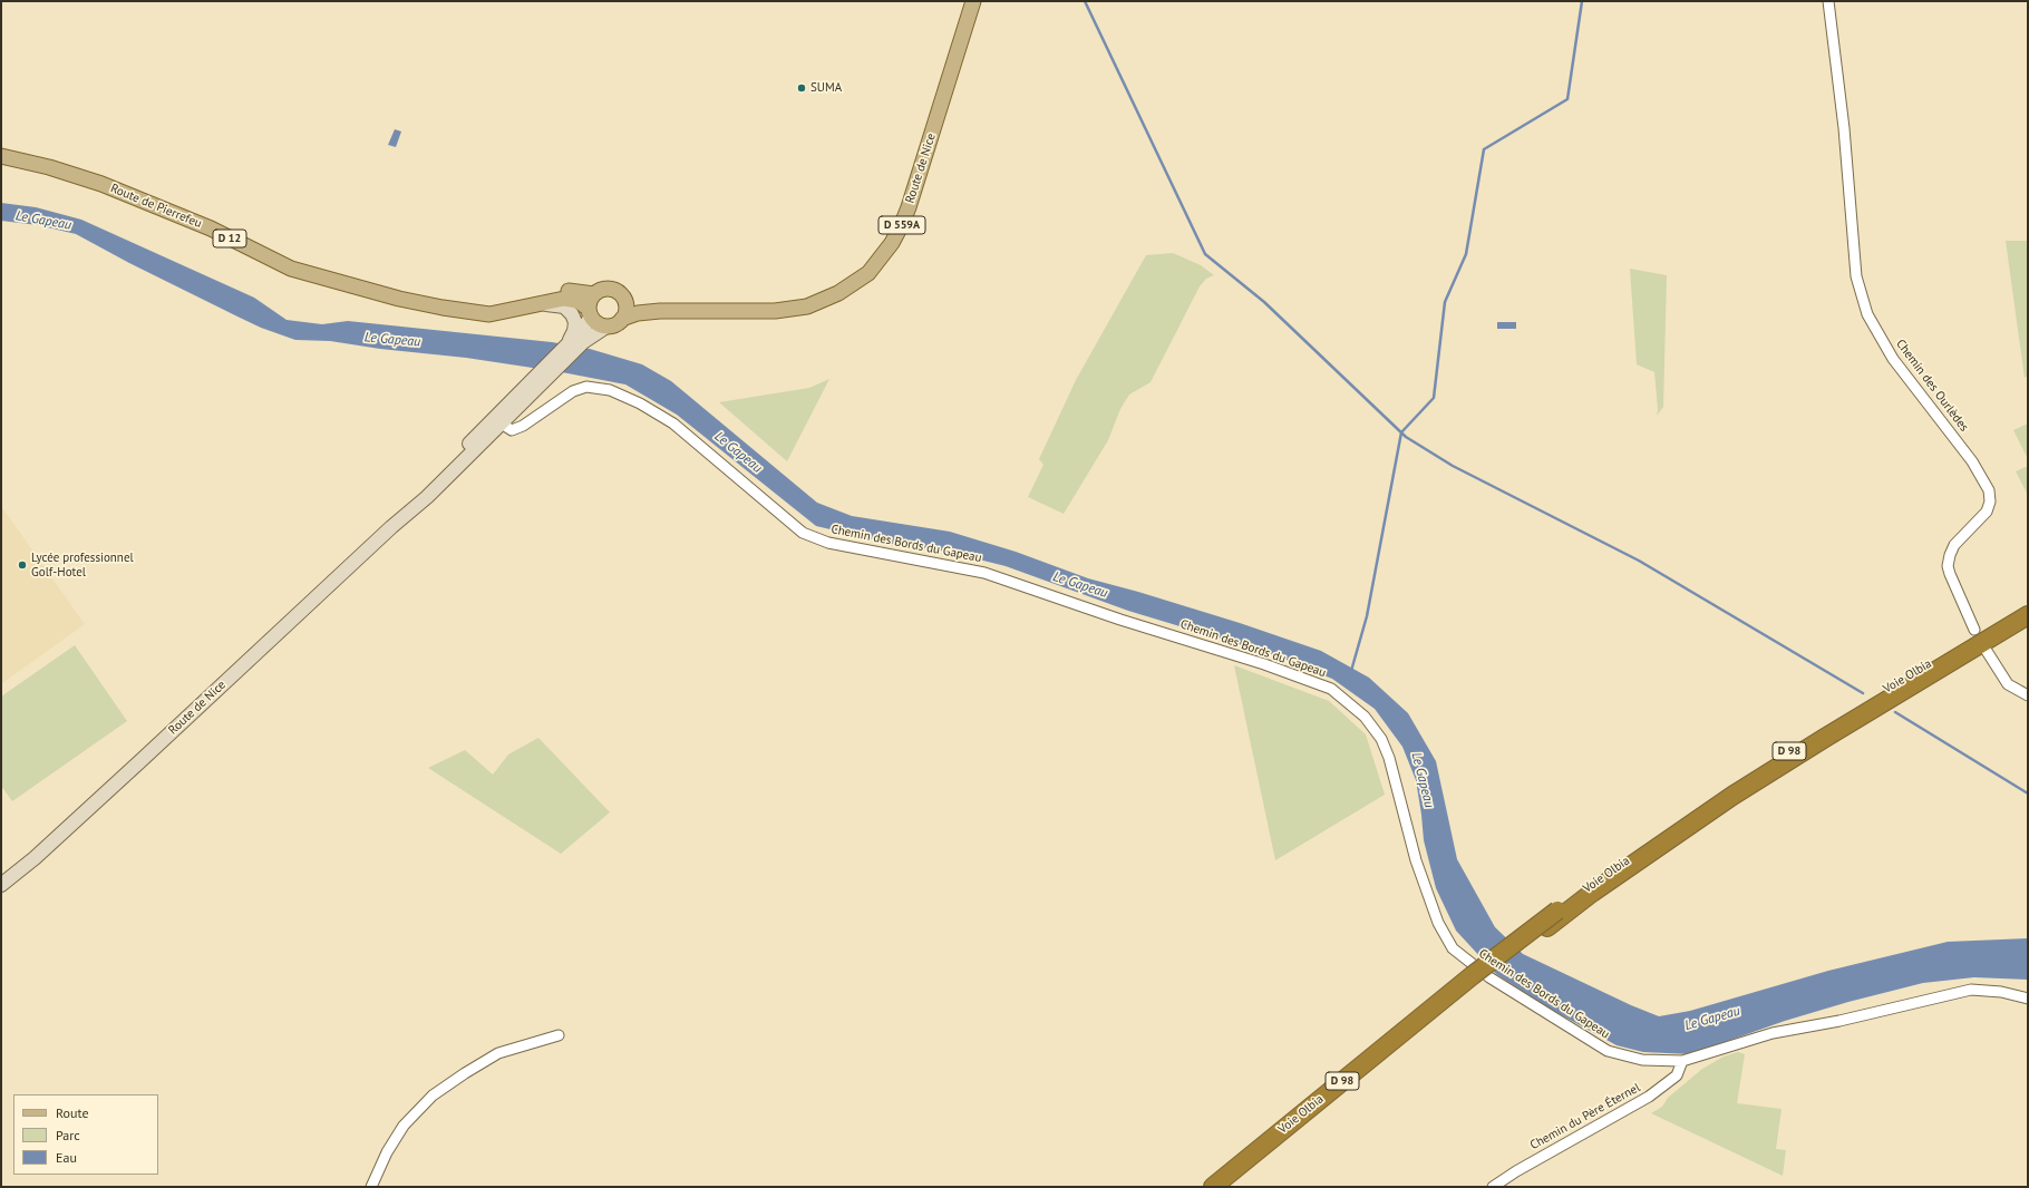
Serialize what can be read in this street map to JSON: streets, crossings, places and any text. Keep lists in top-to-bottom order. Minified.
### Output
{"streets":{"highway":["Voie Olbia","D 98"],"main road":["Route de Nice","Route de Pierrefeu","D 559A","D 12"],"street":["Chemin des Ourlèdes","Chemin des Bords du Gapeau","Chemin du Père Éternel"]},"crossings":[["Route de Nice","D 559A"],["Route de Pierrefeu","D 12"],["Chemin des Bords du Gapeau","Chemin du Père Éternel"]],"water":["Le Gapeau"],"places":["SUMA","Lycée professionnel Golf-Hotel"],"legend":["Route","Parc","Eau"]}
